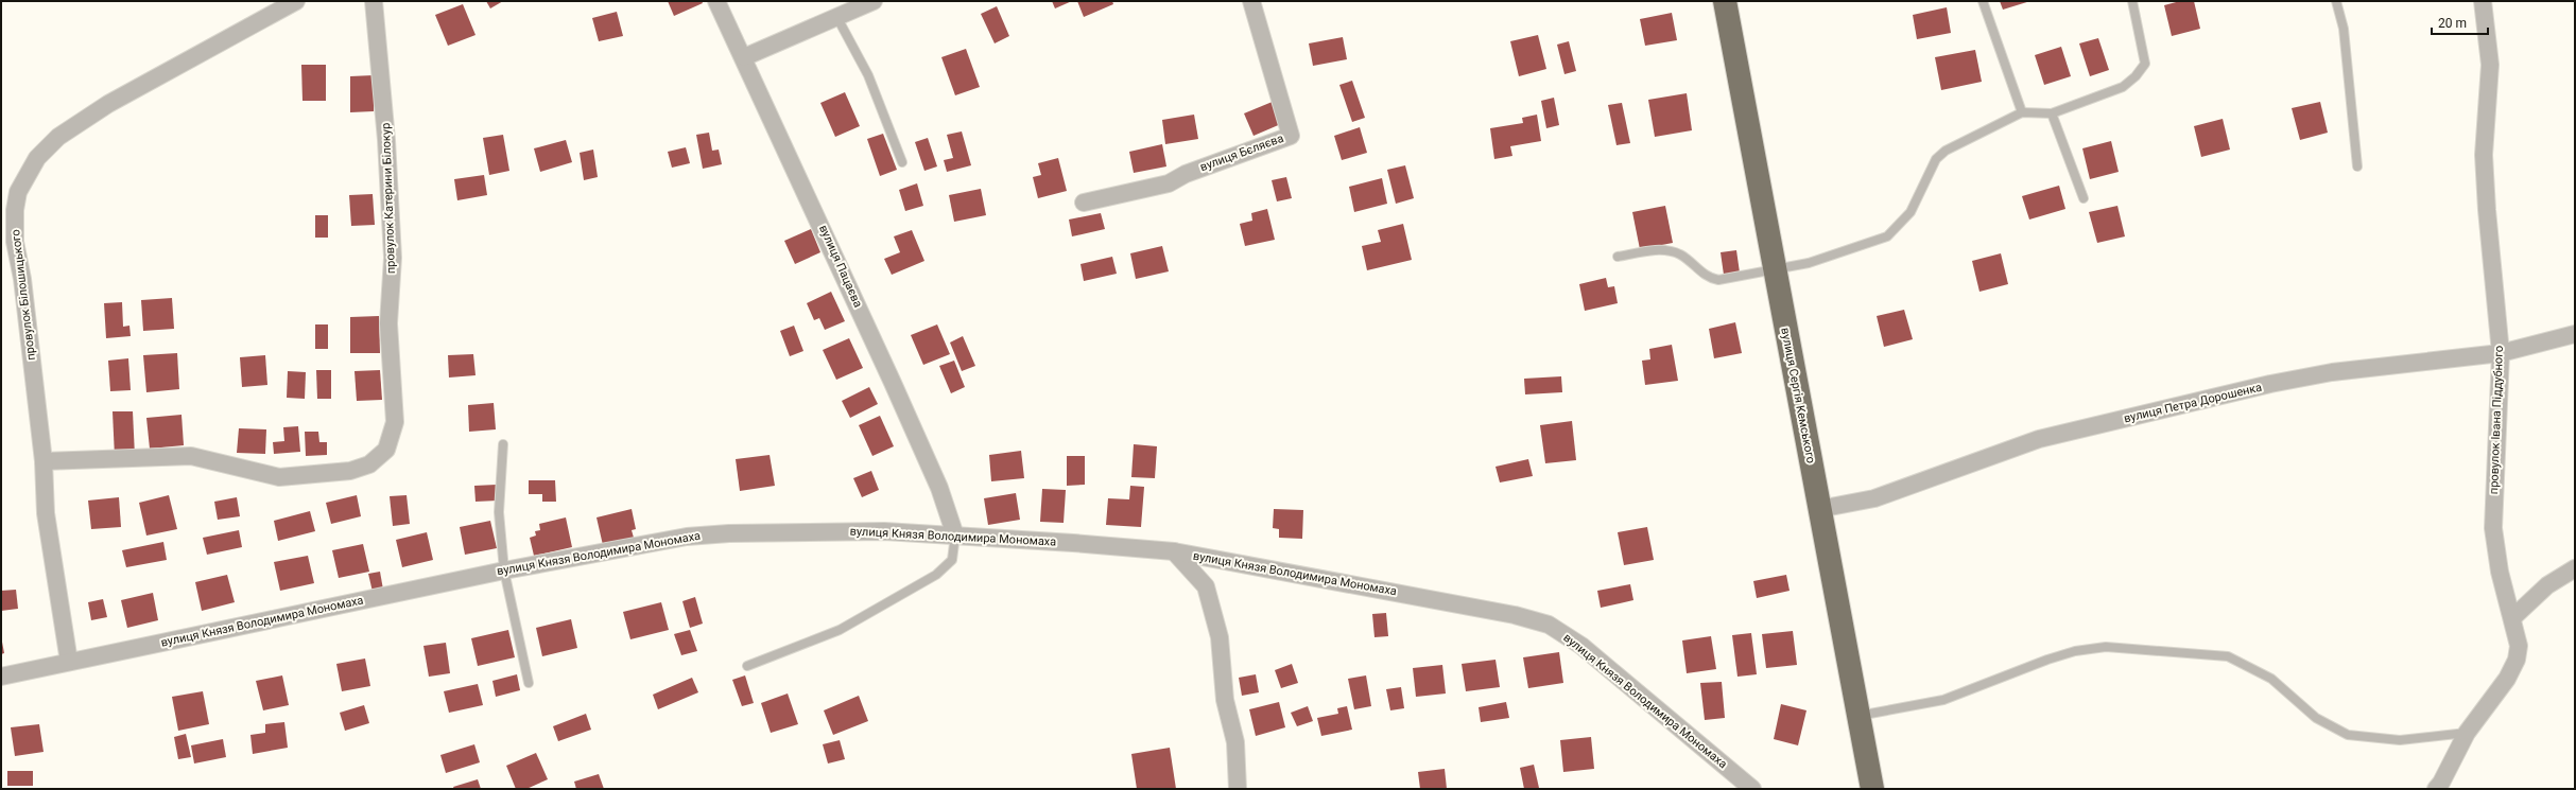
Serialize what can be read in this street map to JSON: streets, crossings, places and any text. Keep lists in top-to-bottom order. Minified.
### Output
{"streets":{"highway":["вулиця Сергія Кемського"],"street":["вулиця Бєляєва","провулок Катерини Білокур","вулиця Пацаєва","провулок Білошицького","вулиця Петра Дорошенка","провулок Івана Піддубного","вулиця Князя Володимира Мономаха"]},"crossings":[["провулок Катерини Білокур","провулок Білошицького"],["вулиця Пацаєва","вулиця Князя Володимира Мономаха"],["провулок Білошицького","вулиця Князя Володимира Мономаха"],["вулиця Сергія Кемського","вулиця Петра Дорошенка"],["вулиця Петра Дорошенка","провулок Івана Піддубного"]],"scale_bar":"20 m"}
